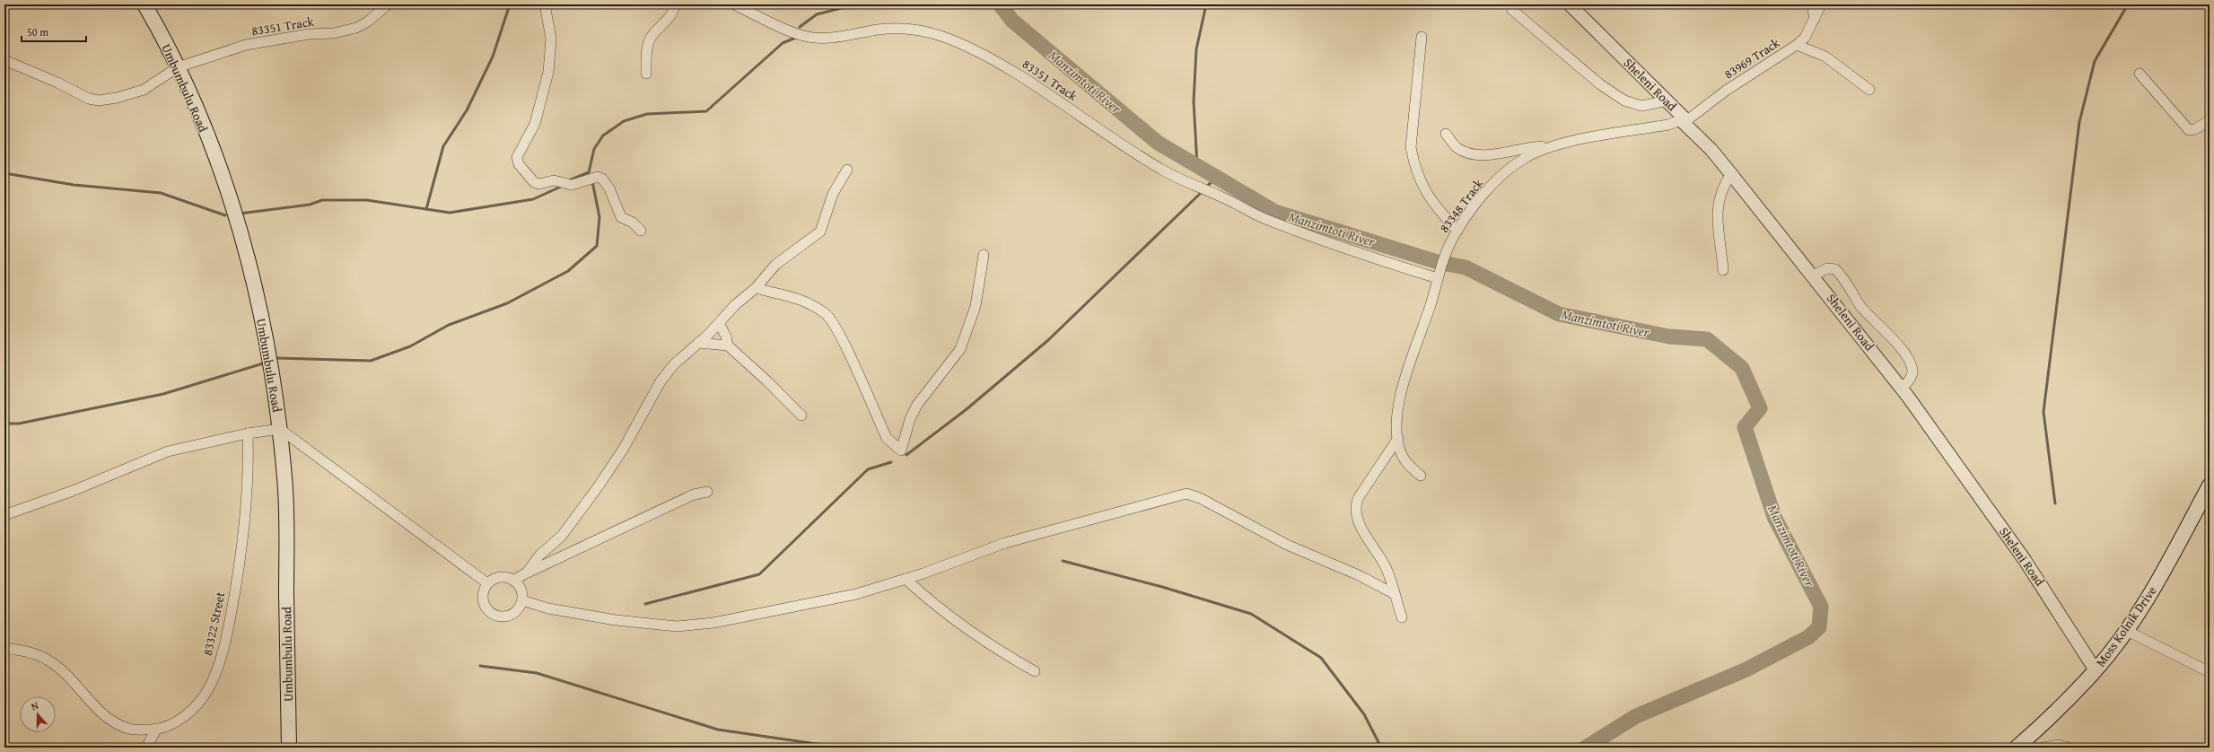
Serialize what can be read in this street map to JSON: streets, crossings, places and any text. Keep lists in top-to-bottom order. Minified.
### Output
{"streets":{"main road":["Umbumbulu Road","Moss Kolnik Drive"],"street":["83351 Track","83969 Track","Sheleni Road","83348 Track","83322 Street"]},"crossings":[["83351 Track","Umbumbulu Road"],["83351 Track","83348 Track"],["83969 Track","Sheleni Road"],["83969 Track","83348 Track"],["Sheleni Road","83348 Track"],["Sheleni Road","Moss Kolnik Drive"]],"water":["Manzimtoti River"],"scale_bar":"50 m","north":"top"}
